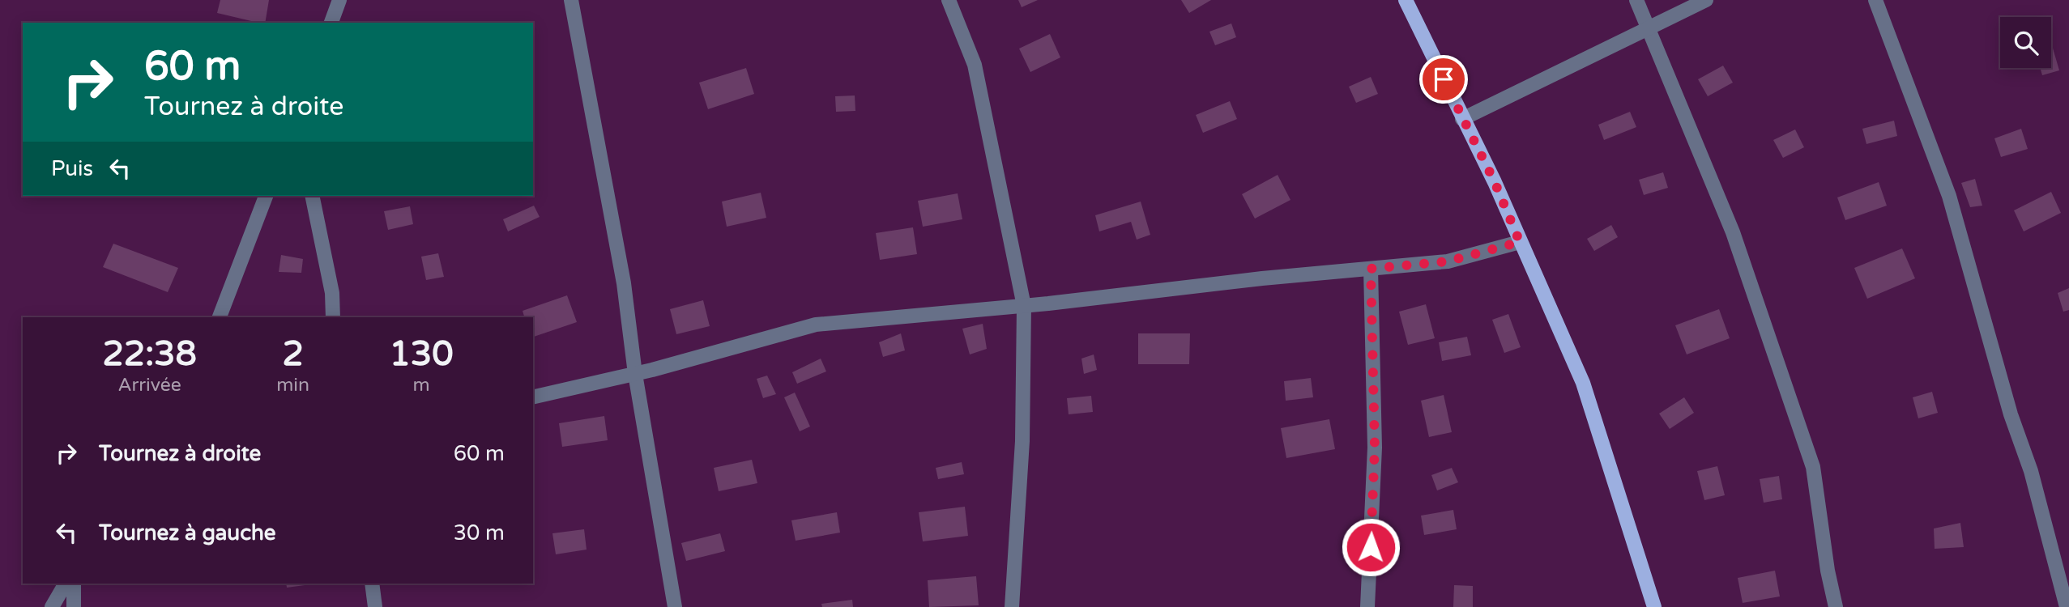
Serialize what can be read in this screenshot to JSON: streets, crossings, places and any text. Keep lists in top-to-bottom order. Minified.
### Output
{"page":{"turn":["60 m","Tournez à droite"],"then":"Puis","eta":["22:38","Arrivée","2","min","130","m"],"list":[{"name":"Tournez à droite","value":"60 m"},{"name":"Tournez à gauche","value":"30 m"}]}}
